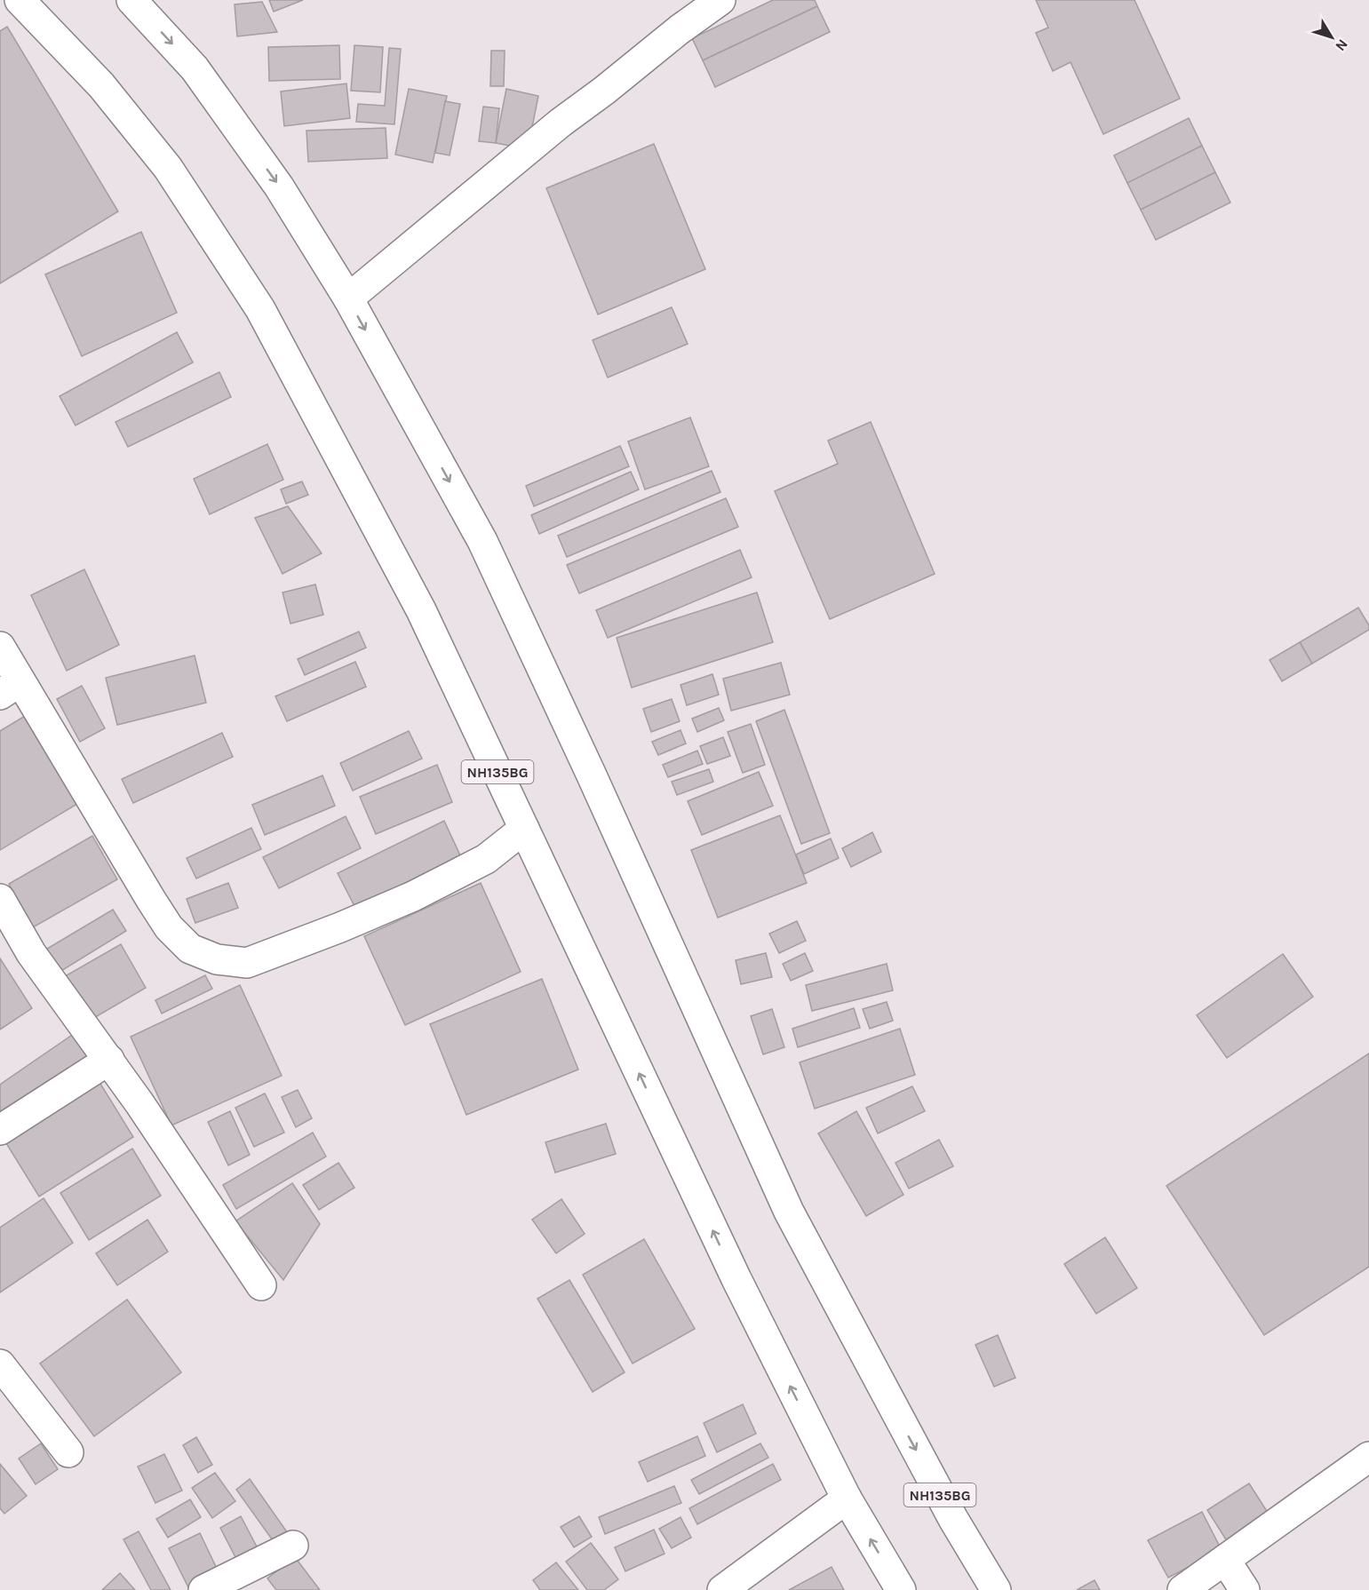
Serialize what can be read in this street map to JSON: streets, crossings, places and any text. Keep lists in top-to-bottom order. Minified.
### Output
{"streets":{"main road":["NH135BG"]},"north":"bottom right"}
